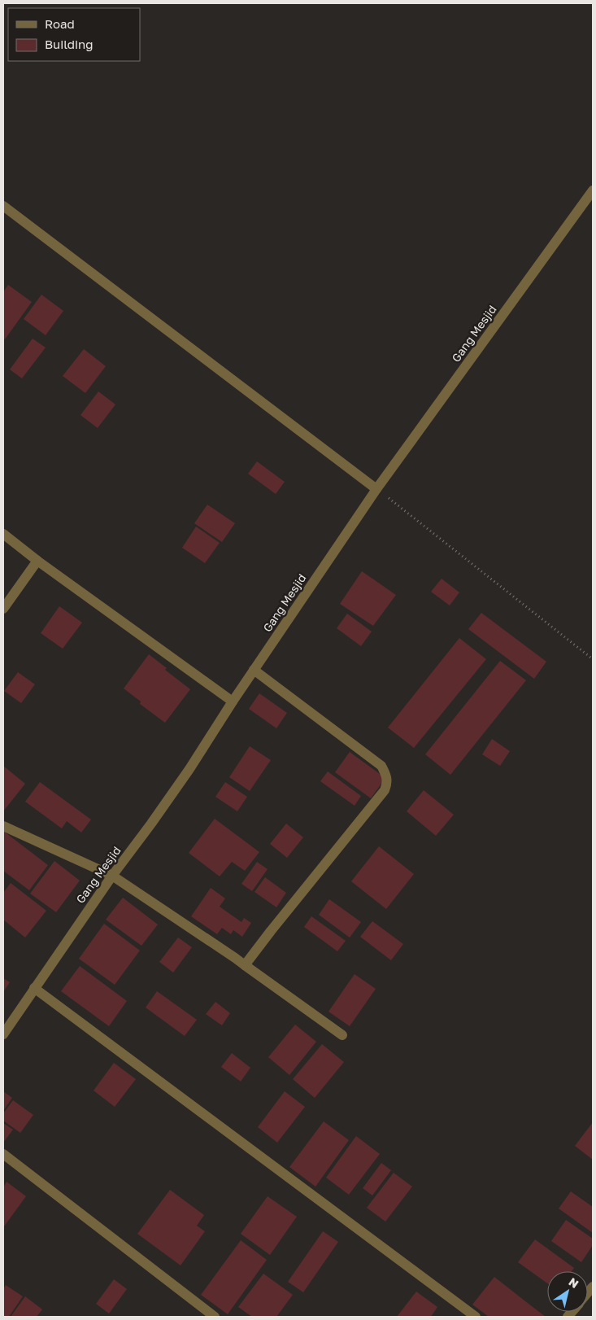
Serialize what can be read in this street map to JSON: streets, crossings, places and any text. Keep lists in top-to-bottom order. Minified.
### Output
{"streets":{"street":["Gang Mesjid"]},"legend":["Road","Building"],"north":"top right"}
